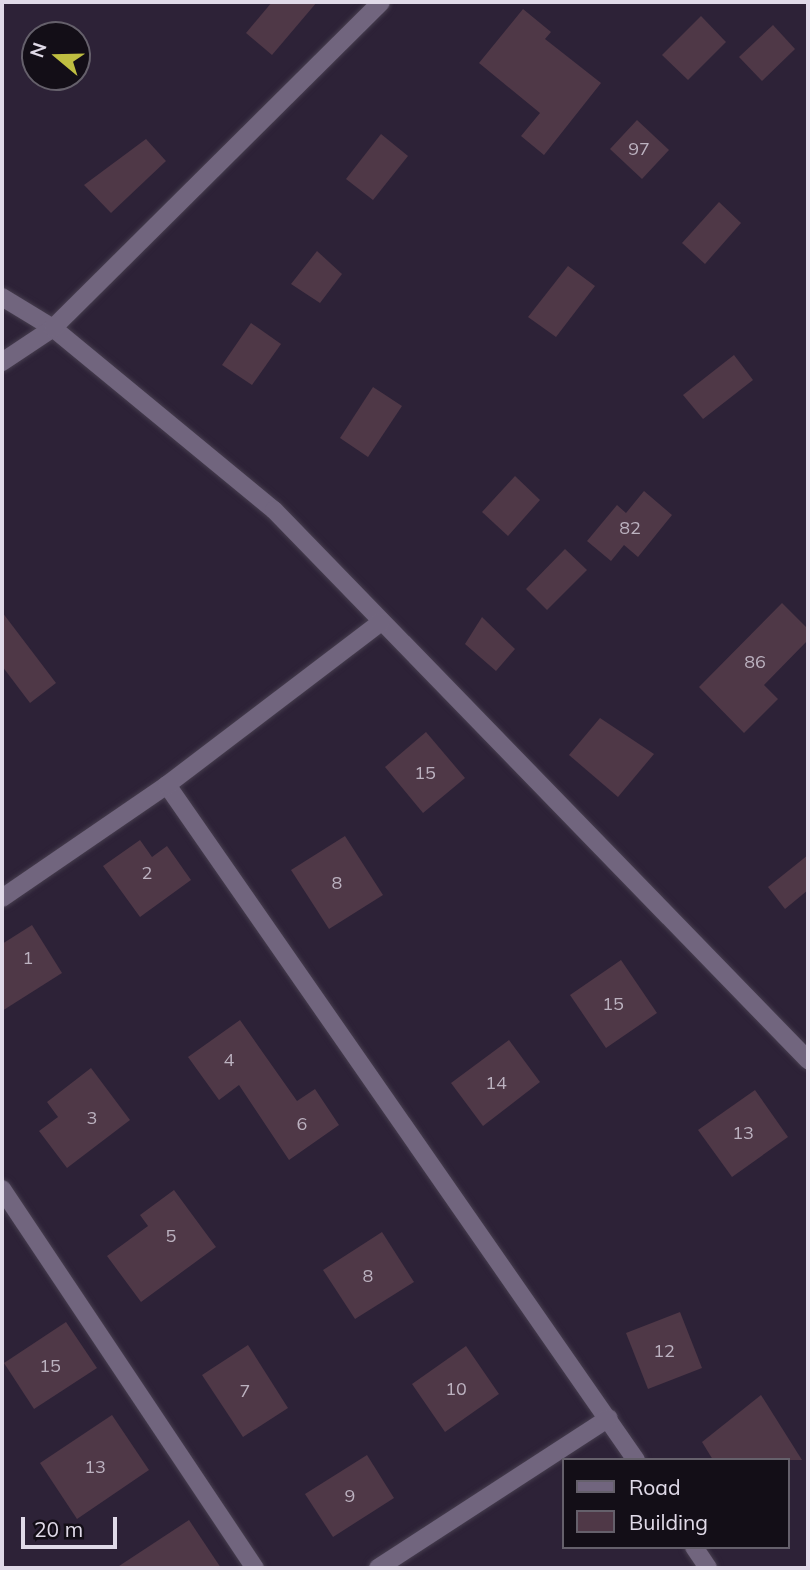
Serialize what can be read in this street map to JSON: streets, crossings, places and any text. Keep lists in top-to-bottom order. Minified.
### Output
{"house_numbers":["97","82","86","15","2","8","1","15","4","14","3","6","13","5","8","12","15","10","7","13","9"],"legend":["Road","Building"],"scale_bar":"20 m","north":"left"}
